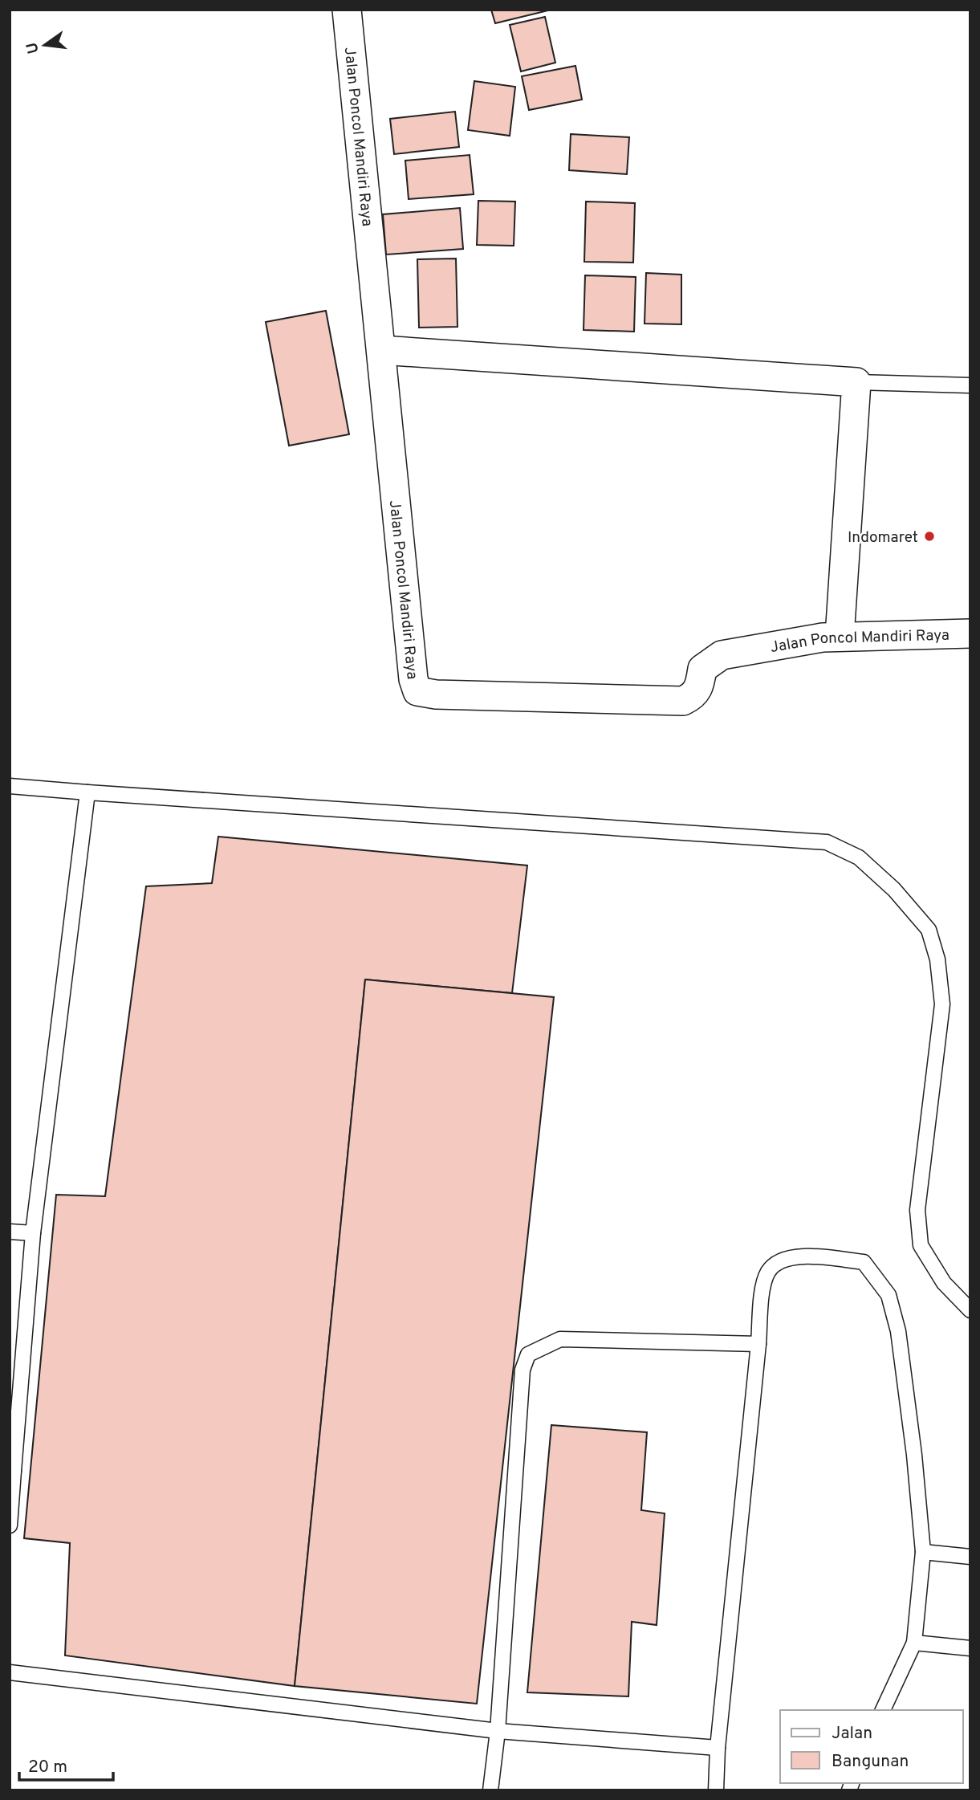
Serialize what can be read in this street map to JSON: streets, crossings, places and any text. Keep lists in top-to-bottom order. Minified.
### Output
{"streets":{"street":["Jalan Poncol Mandiri Raya"]},"places":["Indomaret"],"legend":["Jalan","Bangunan"],"scale_bar":"20 m","north":"left"}
